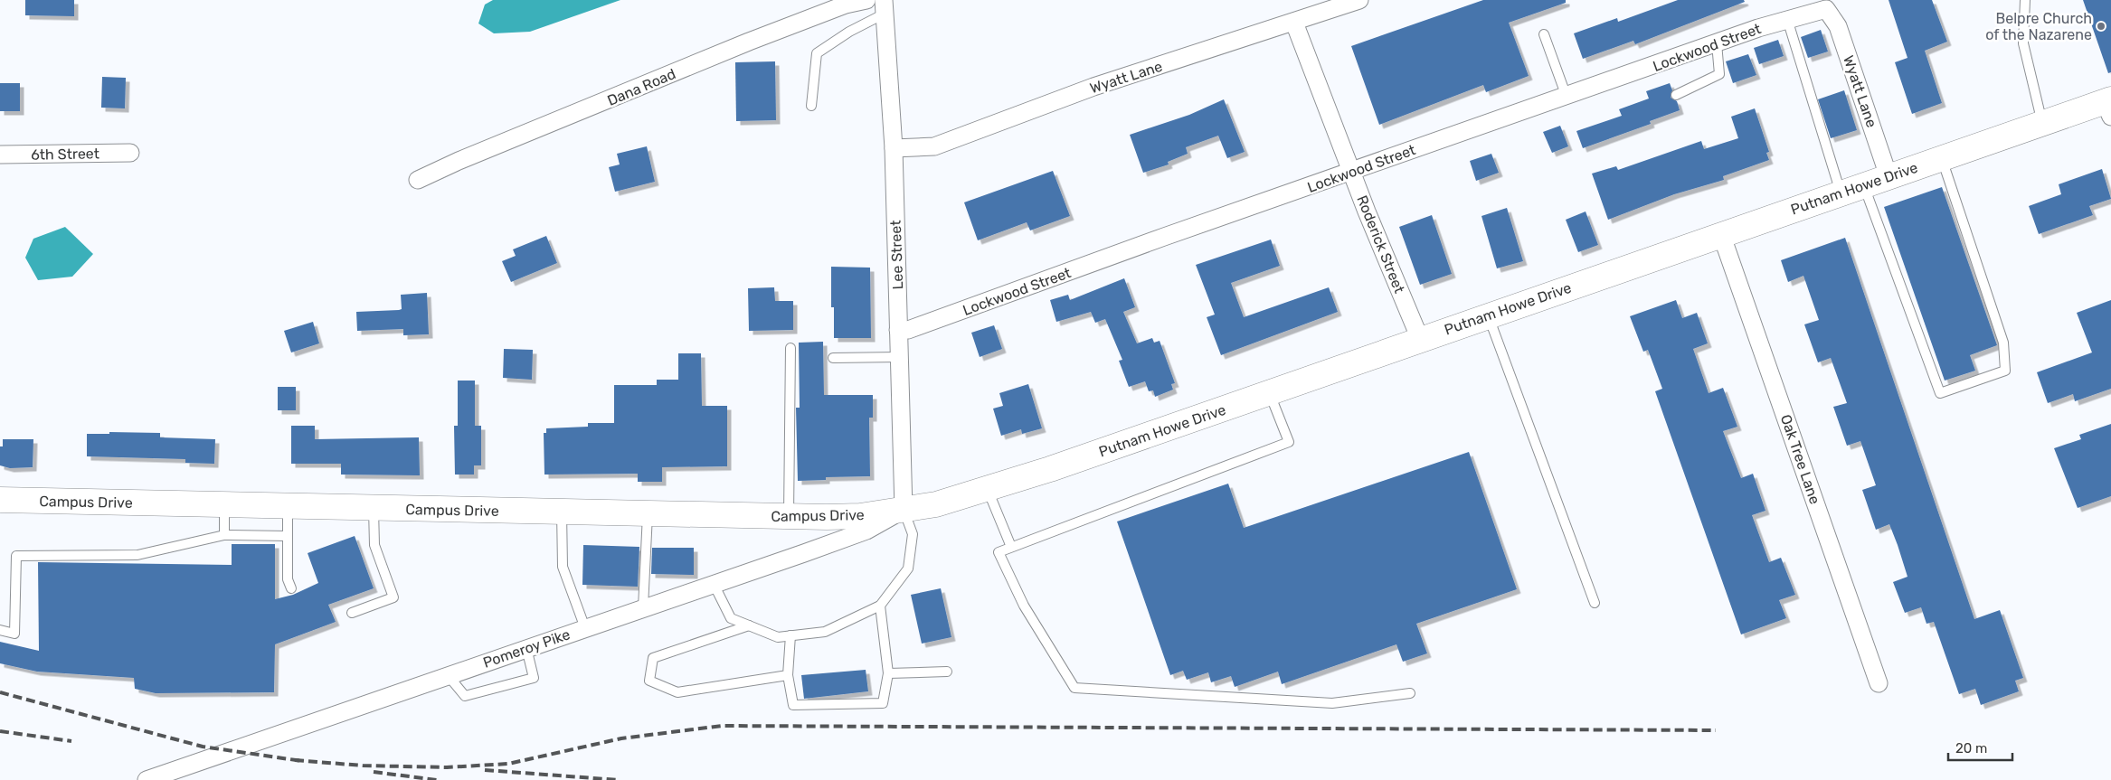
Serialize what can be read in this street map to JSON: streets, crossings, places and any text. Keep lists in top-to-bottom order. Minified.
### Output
{"streets":{"street":["Lockwood Street","Wyatt Lane","Dana Road","6th Street","Putnam Howe Drive","Roderick Street","Lee Street","Oak Tree Lane","Campus Drive","Pomeroy Pike"]},"crossings":[["Lockwood Street","Wyatt Lane"],["Lockwood Street","Roderick Street"],["Lockwood Street","Lee Street"],["Wyatt Lane","Putnam Howe Drive"],["Wyatt Lane","Roderick Street"],["Wyatt Lane","Lee Street"],["Putnam Howe Drive","Roderick Street"],["Putnam Howe Drive","Lee Street"],["Putnam Howe Drive","Oak Tree Lane"],["Putnam Howe Drive","Campus Drive"],["Putnam Howe Drive","Pomeroy Pike"],["Lee Street","Campus Drive"],["Lee Street","Pomeroy Pike"],["Campus Drive","Pomeroy Pike"]],"places":["Belpre Church of the Nazarene"],"scale_bar":"20 m"}
